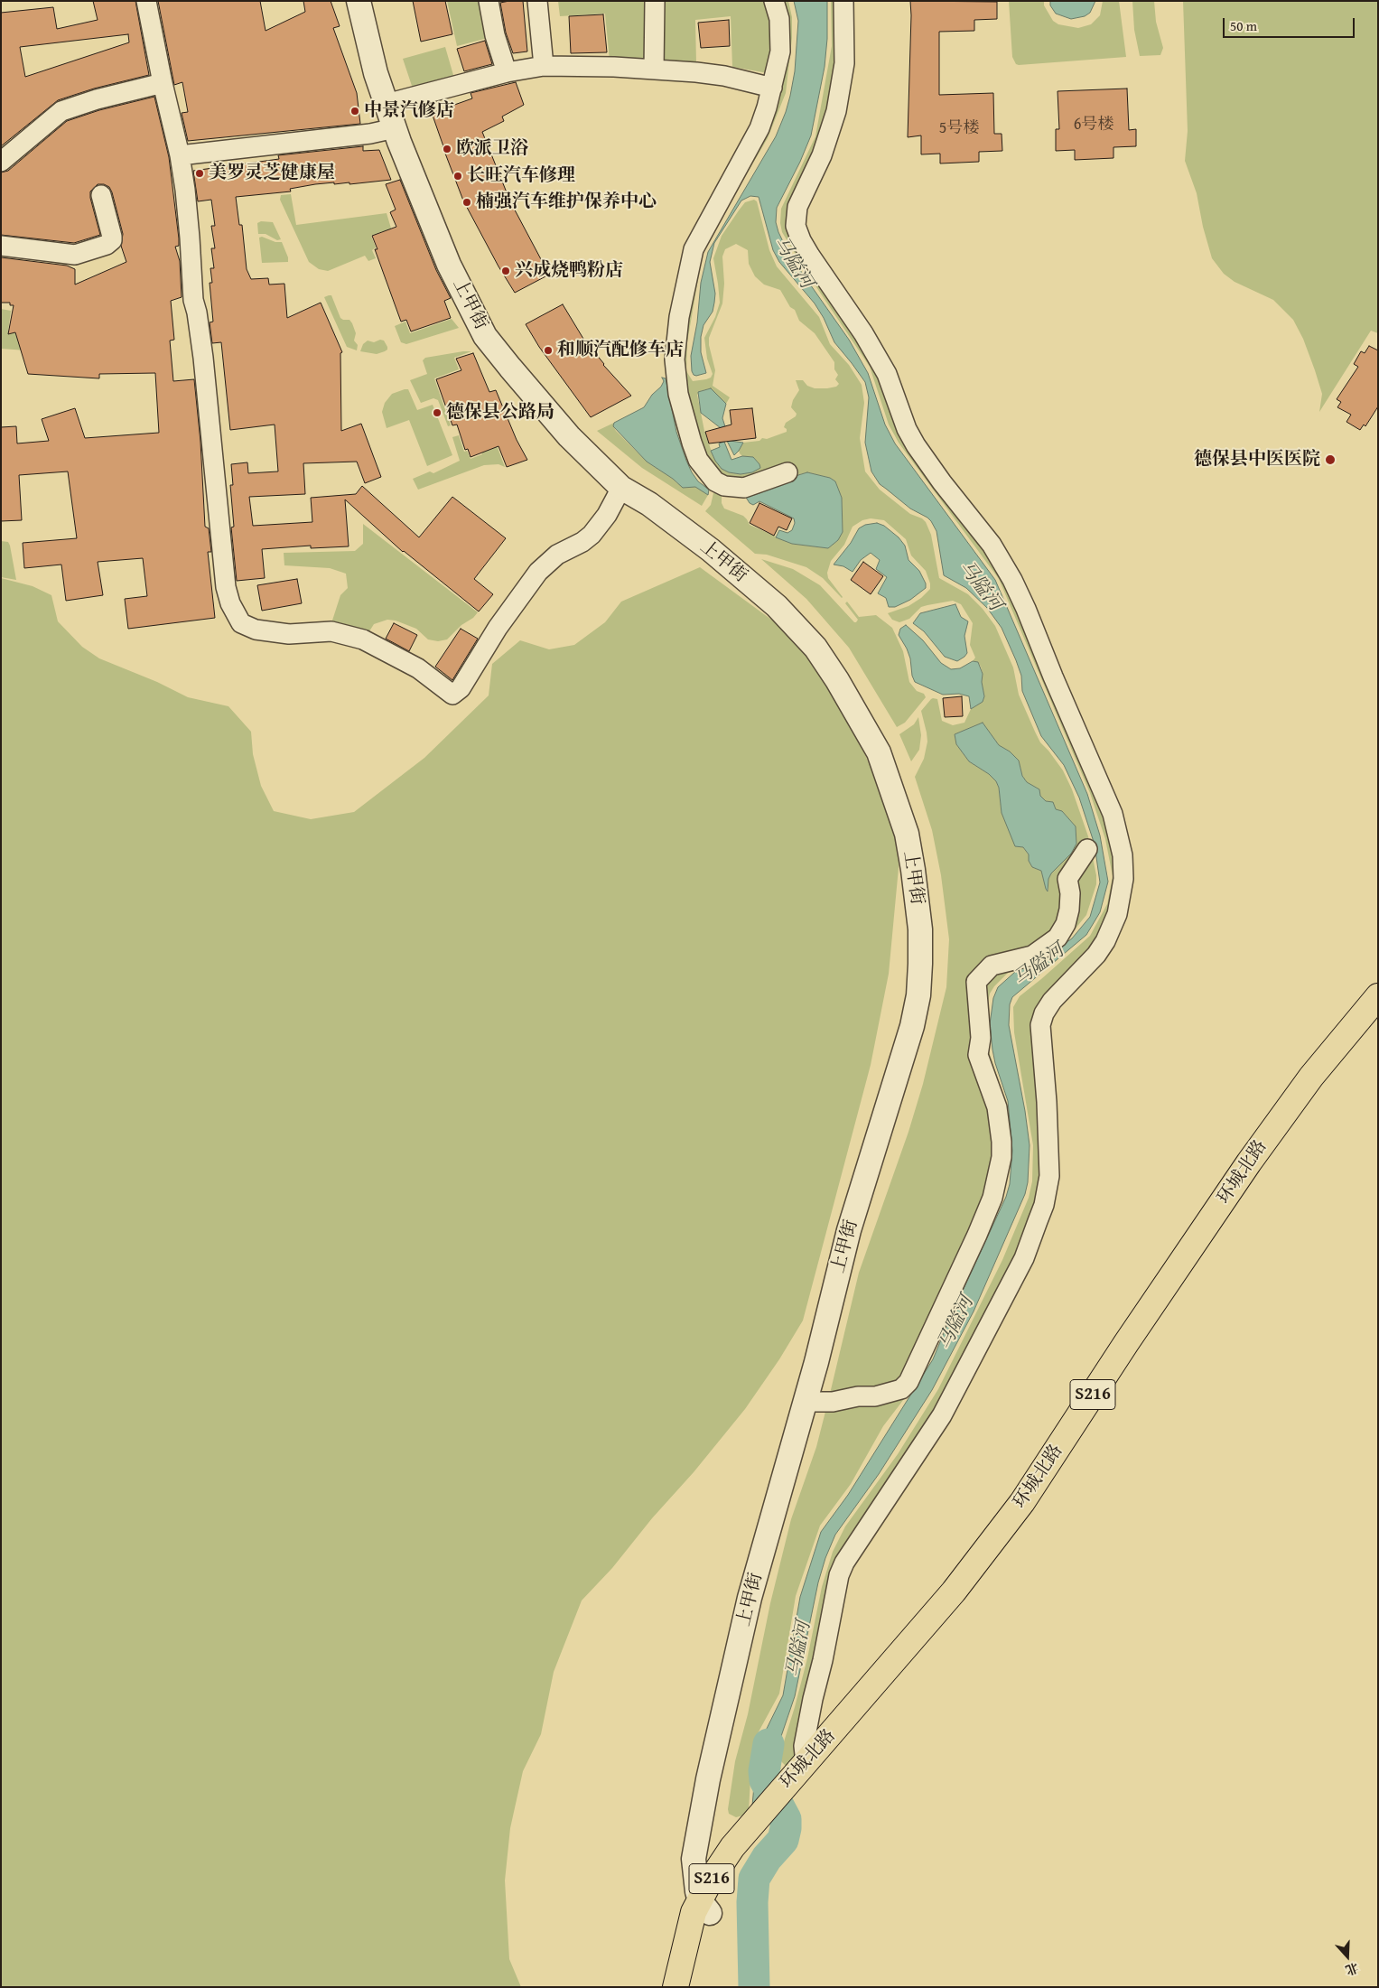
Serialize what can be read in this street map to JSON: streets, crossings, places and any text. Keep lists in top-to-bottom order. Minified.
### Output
{"streets":{"main road":["环城北路","S216"],"street":["上甲街"]},"crossings":[["上甲街","环城北路"]],"water":["马隘河"],"places":["中景汽修店","欧派卫浴","美罗灵芝健康屋","长旺汽车修理","楠强汽车维护保养中心","兴成烧鸭粉店","和顺汽配修车店","德保县公路局","德保县中医医院"],"house_numbers":["6号楼","5号楼"],"scale_bar":"50 m","north":"bottom"}
